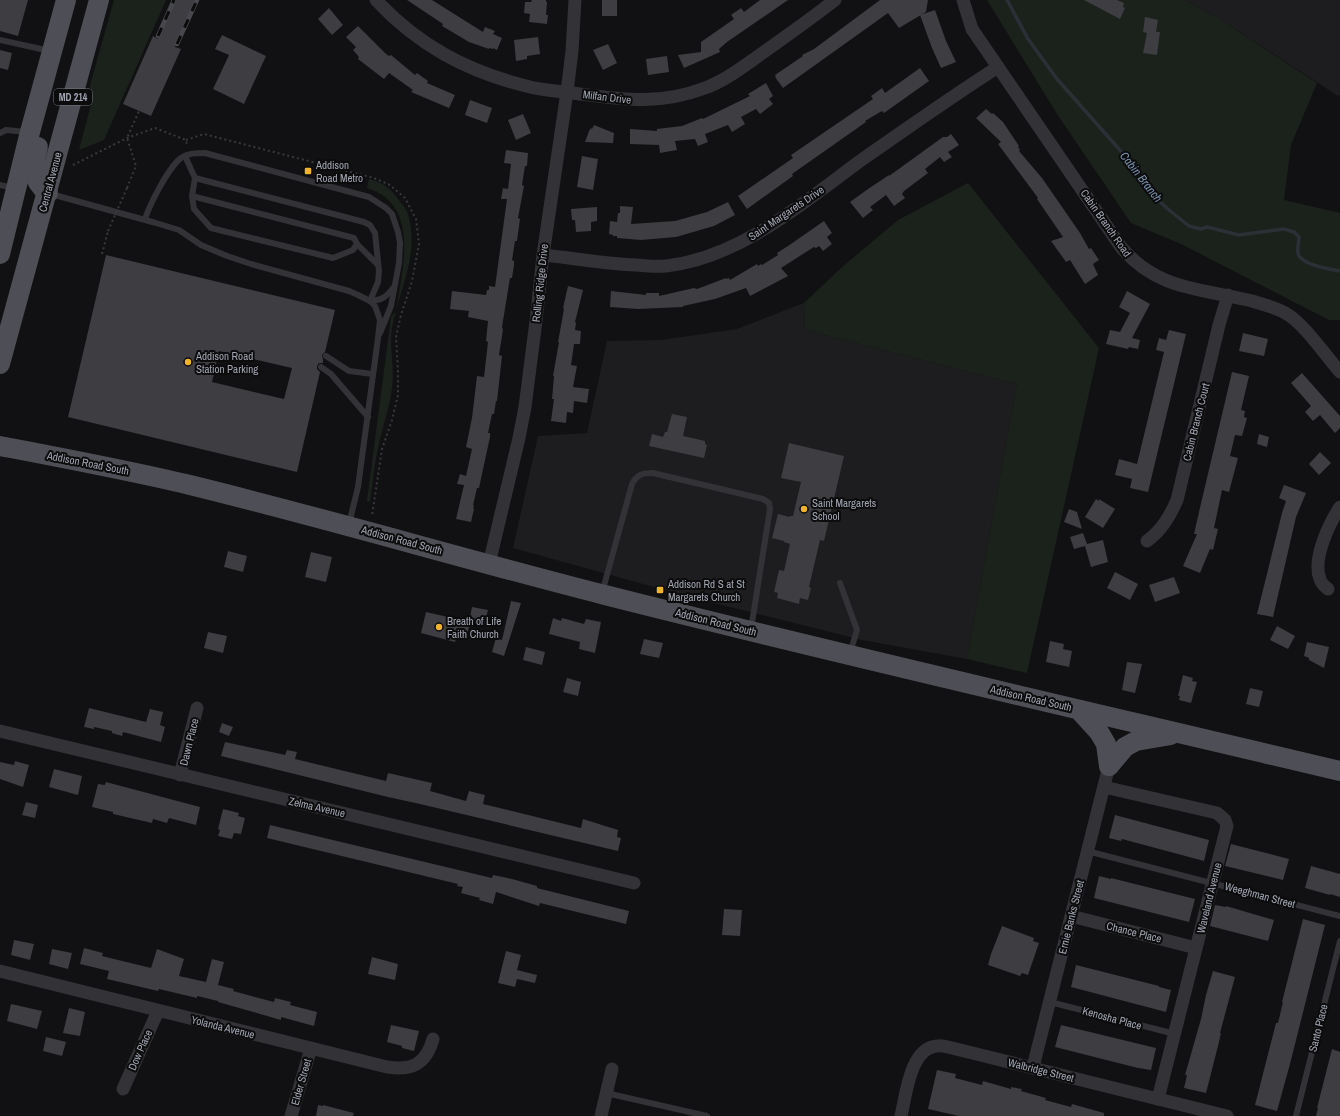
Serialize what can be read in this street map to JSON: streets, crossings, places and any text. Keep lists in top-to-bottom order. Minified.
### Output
{"streets":{"main road":["MD 214","Central Avenue","Addison Road South"],"street":["Milfan Drive","Saint Margarets Drive","Cabin Branch Road","Rolling Ridge Drive","Cabin Branch Court","Dawn Place","Zelma Avenue","Waveland Avenue","Ernie Banks Street","Chance Place","Yolanda Avenue","Dow Place","Walbridge Street","Elder Street"],"lane":["Weeghman Street","Kenosha Place","Santo Place"]},"crossings":[["Milfan Drive","Rolling Ridge Drive"],["Saint Margarets Drive","Cabin Branch Road"],["Saint Margarets Drive","Rolling Ridge Drive"],["Cabin Branch Road","Cabin Branch Court"],["Rolling Ridge Drive","Addison Road South"],["Dawn Place","Zelma Avenue"],["Weeghman Street","Waveland Avenue"],["Weeghman Street","Ernie Banks Street"],["Waveland Avenue","Ernie Banks Street"],["Waveland Avenue","Chance Place"],["Waveland Avenue","Kenosha Place"],["Waveland Avenue","Walbridge Street"],["Ernie Banks Street","Chance Place"],["Ernie Banks Street","Kenosha Place"],["Ernie Banks Street","Walbridge Street"],["Yolanda Avenue","Dow Place"],["Yolanda Avenue","Elder Street"]],"water":["Cabin Branch"],"places":{"transit":["Addison Road Metro","Addison Rd S at St Margarets Church"],"other":["Addison Road Station Parking","Saint Margarets School","Breath of Life Faith Church"]}}
